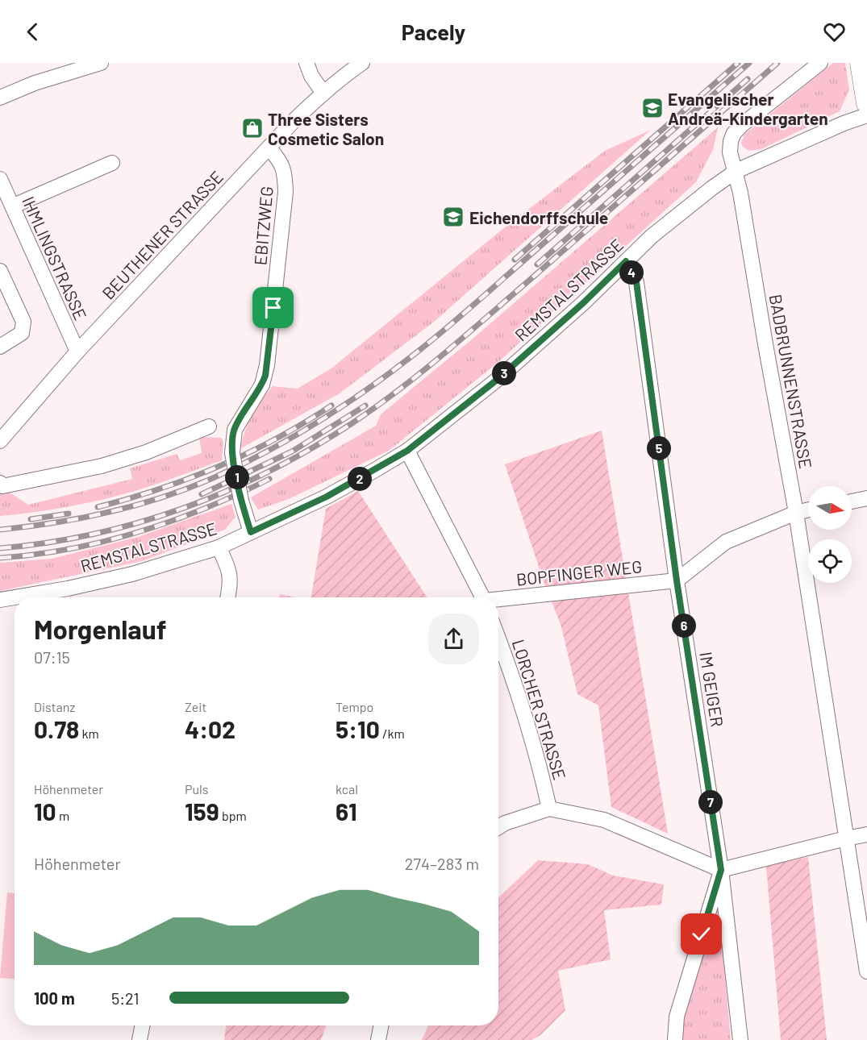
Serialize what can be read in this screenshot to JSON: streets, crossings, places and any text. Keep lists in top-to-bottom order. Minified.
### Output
{"streets":{"street":["EBITZWEG","BEUTHENER STRASSE","IHMLINGSTRASSE","REMSTALSTRASSE","BADBRUNNENSTRASSE","BOPFINGER WEG","IM GEIGER","LORCHER STRASSE"]},"crossings":[["EBITZWEG","BEUTHENER STRASSE"],["EBITZWEG","REMSTALSTRASSE"],["BEUTHENER STRASSE","IHMLINGSTRASSE"],["REMSTALSTRASSE","BADBRUNNENSTRASSE"],["REMSTALSTRASSE","IM GEIGER"],["BOPFINGER WEG","IM GEIGER"]],"places":{"school or university":["Evangelischer Andreä-Kindergarten","Eichendorffschule"],"shop":["Three Sisters Cosmetic Salon"]},"north":"right","page":{"header":"Pacely","pins":["4","3","5","1","2","6","7"],"heading":["Morgenlauf","07:15"],"stats":[["Distanz","0.78 km"],["Zeit","4:02"],["Tempo","5:10 /km"],["Höhenmeter","10 m"],["Puls","159 bpm"],["kcal","61"]],"chart":["Höhenmeter","274–283 m"],"list":[{"name":"100 m","note":"5:21"}]}}
